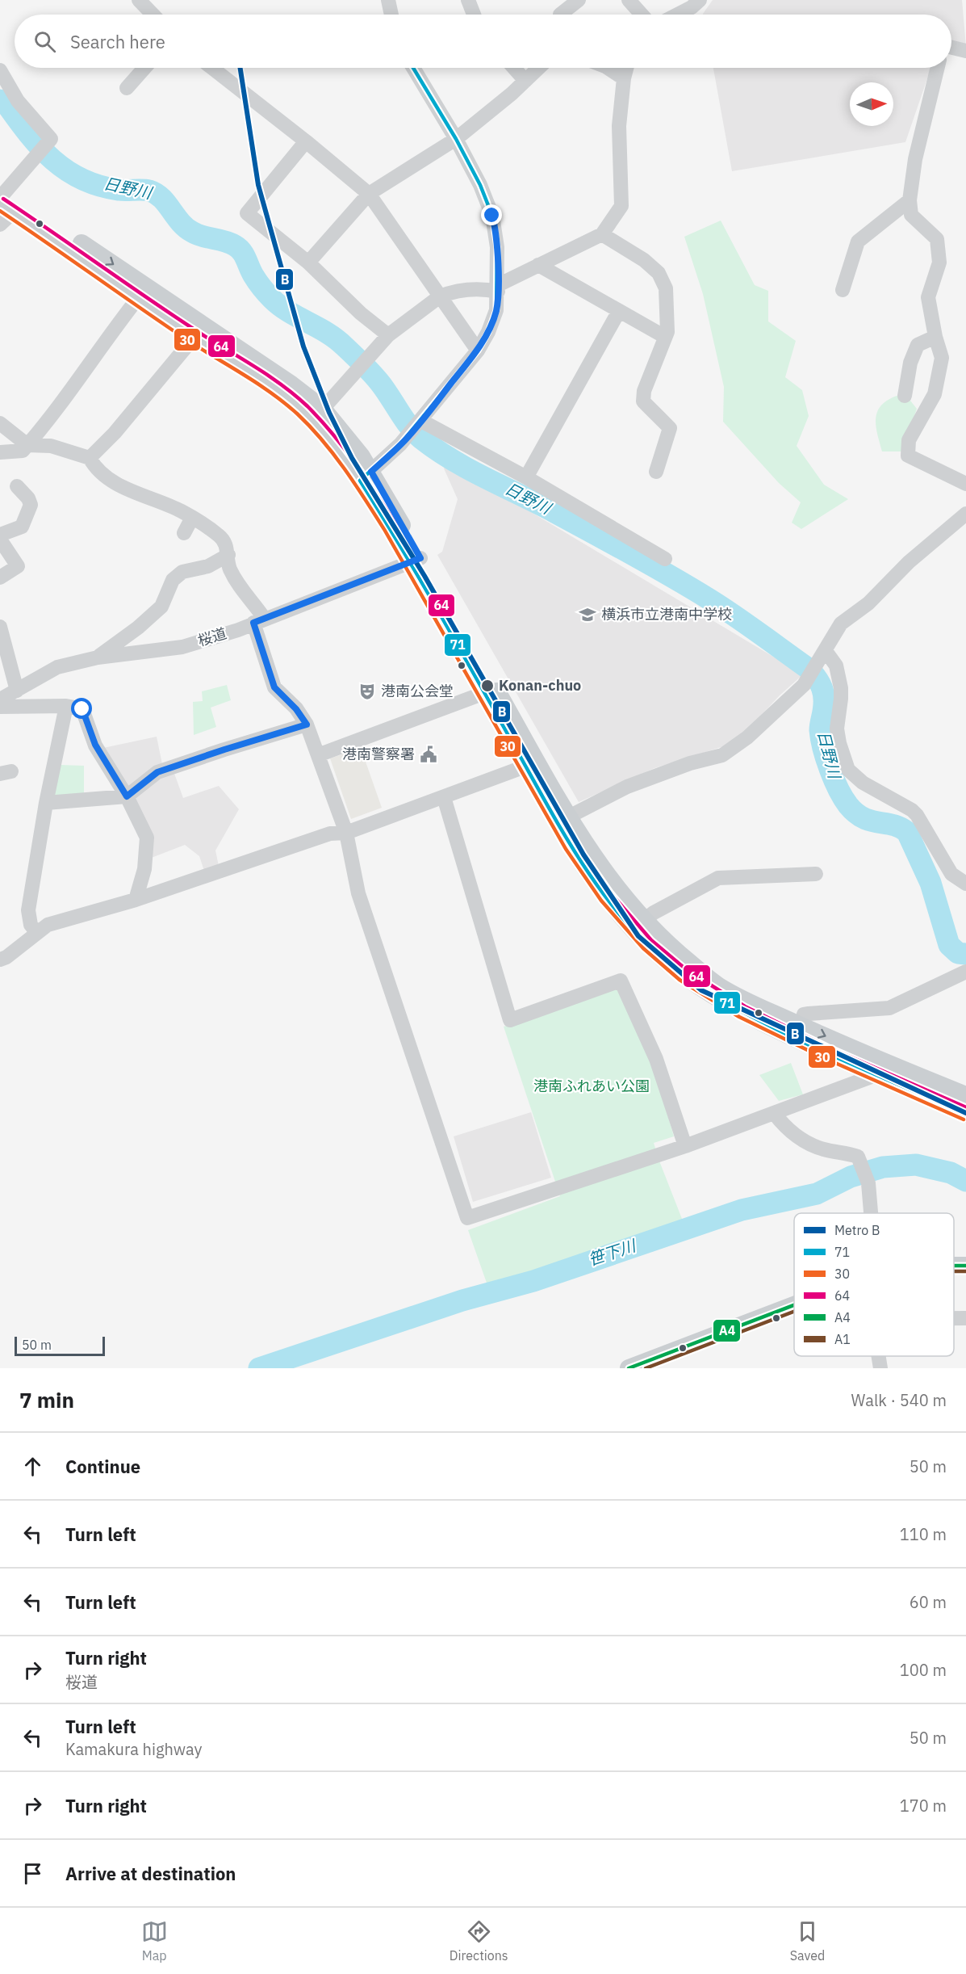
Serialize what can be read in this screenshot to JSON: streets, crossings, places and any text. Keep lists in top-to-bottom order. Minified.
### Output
{"streets":{"street":["桜道"]},"water":["日野川","笹下川"],"parks":["港南ふれあい公園"],"places":{"school or university":["横浜市立港南中学校"],"other":["Konan-chuo"],"theatre":["港南公会堂"],"public building":["港南警察署"]},"lines":["metro line B","transit line 71","transit line 64","transit line 30","transit line A4","transit line A1"],"legend":["Metro B","71","30","64","A4","A1"],"scale_bar":"50 m","north":"right","page":{"search":"Search here","scale":"50 m","heading":["7 min","Walk · 540 m"],"list":[["Continue","50 m"],["Turn left","110 m"],["Turn left","60 m"],["Turn right","桜道","100 m"],["Turn left","Kamakura highway","50 m"],["Turn right","170 m"],"Arrive at destination"],"nav":["Map","Directions","Saved"]}}
